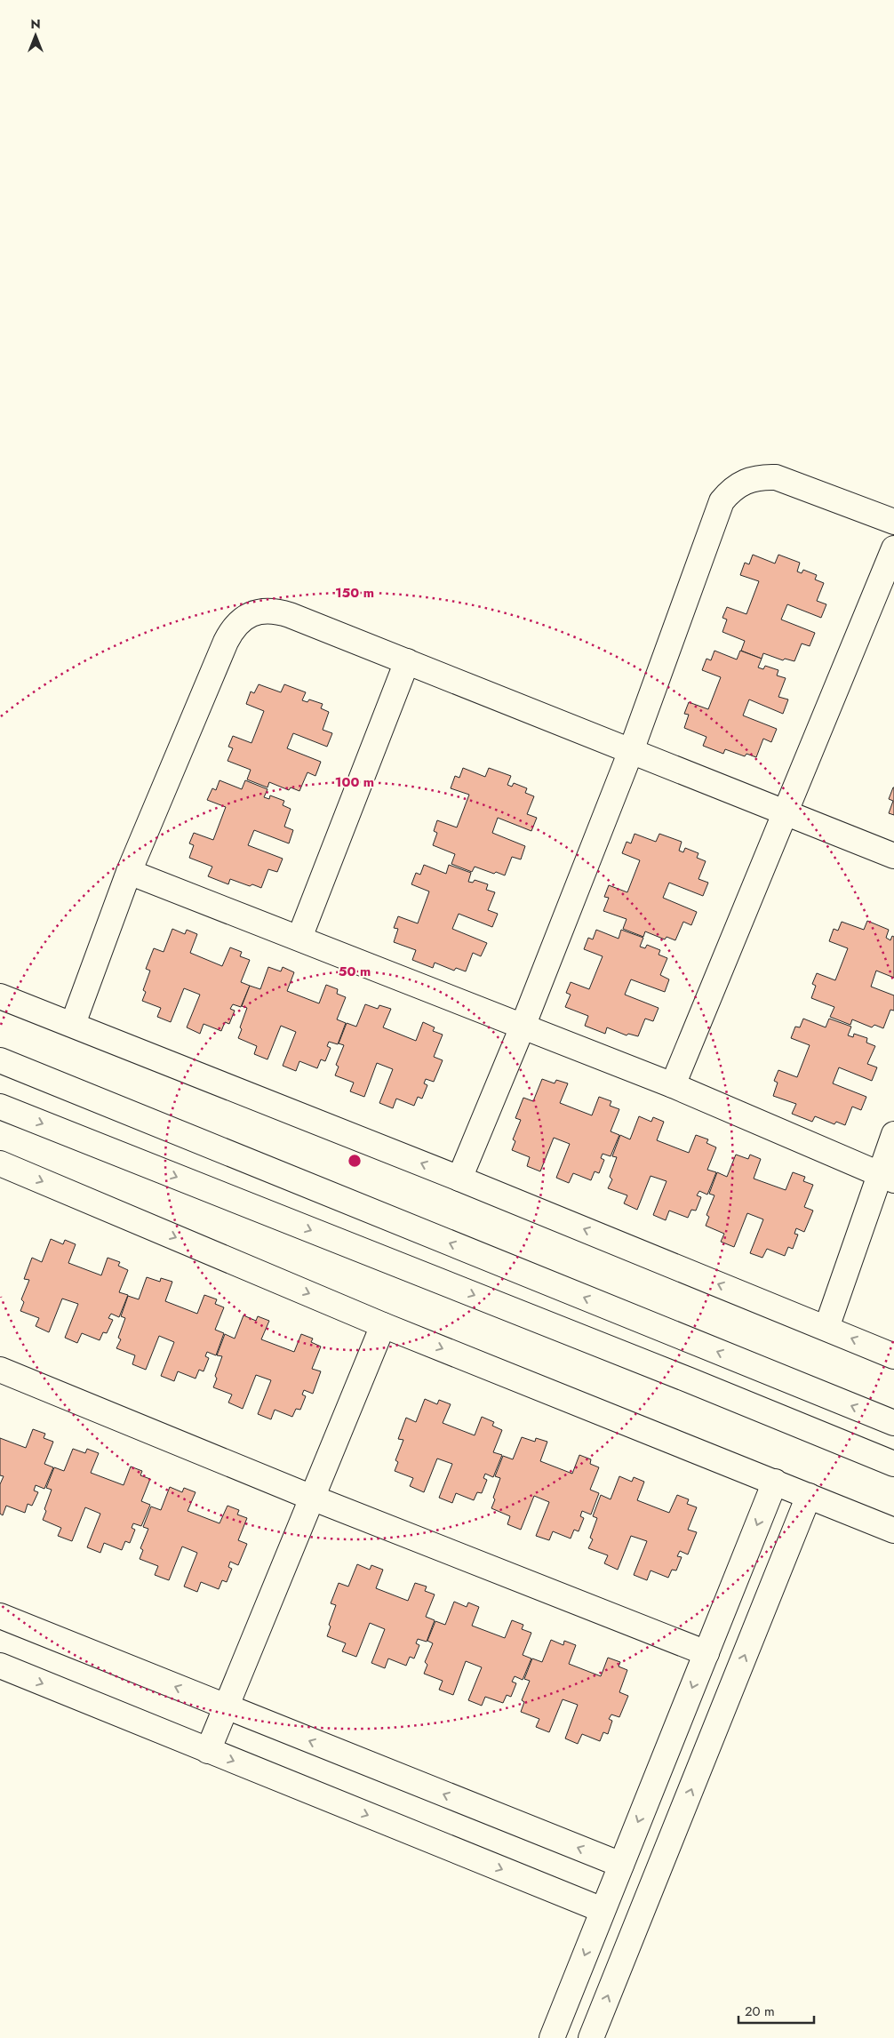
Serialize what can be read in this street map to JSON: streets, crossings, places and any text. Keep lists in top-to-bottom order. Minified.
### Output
{"scale_bar":"20 m","north":"top","rings":["150 m","100 m","50 m"]}
